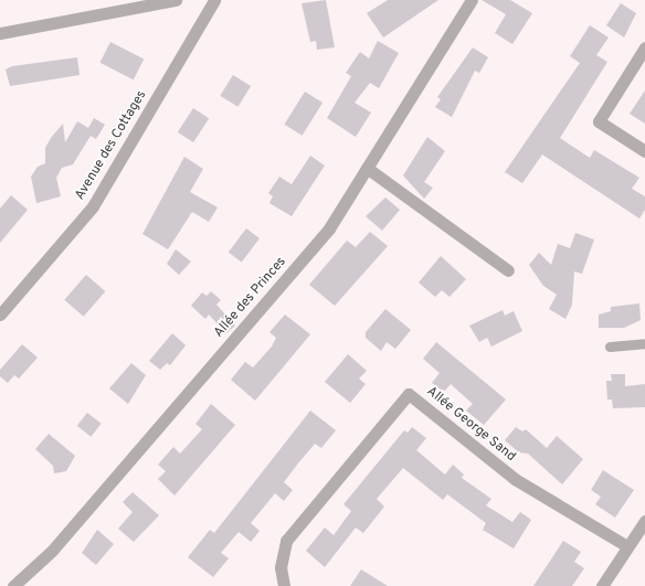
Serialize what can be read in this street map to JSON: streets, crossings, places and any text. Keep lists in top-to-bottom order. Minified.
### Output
{"streets":{"street":["Avenue des Cottages","Allée des Princes","Allée George Sand"]}}
